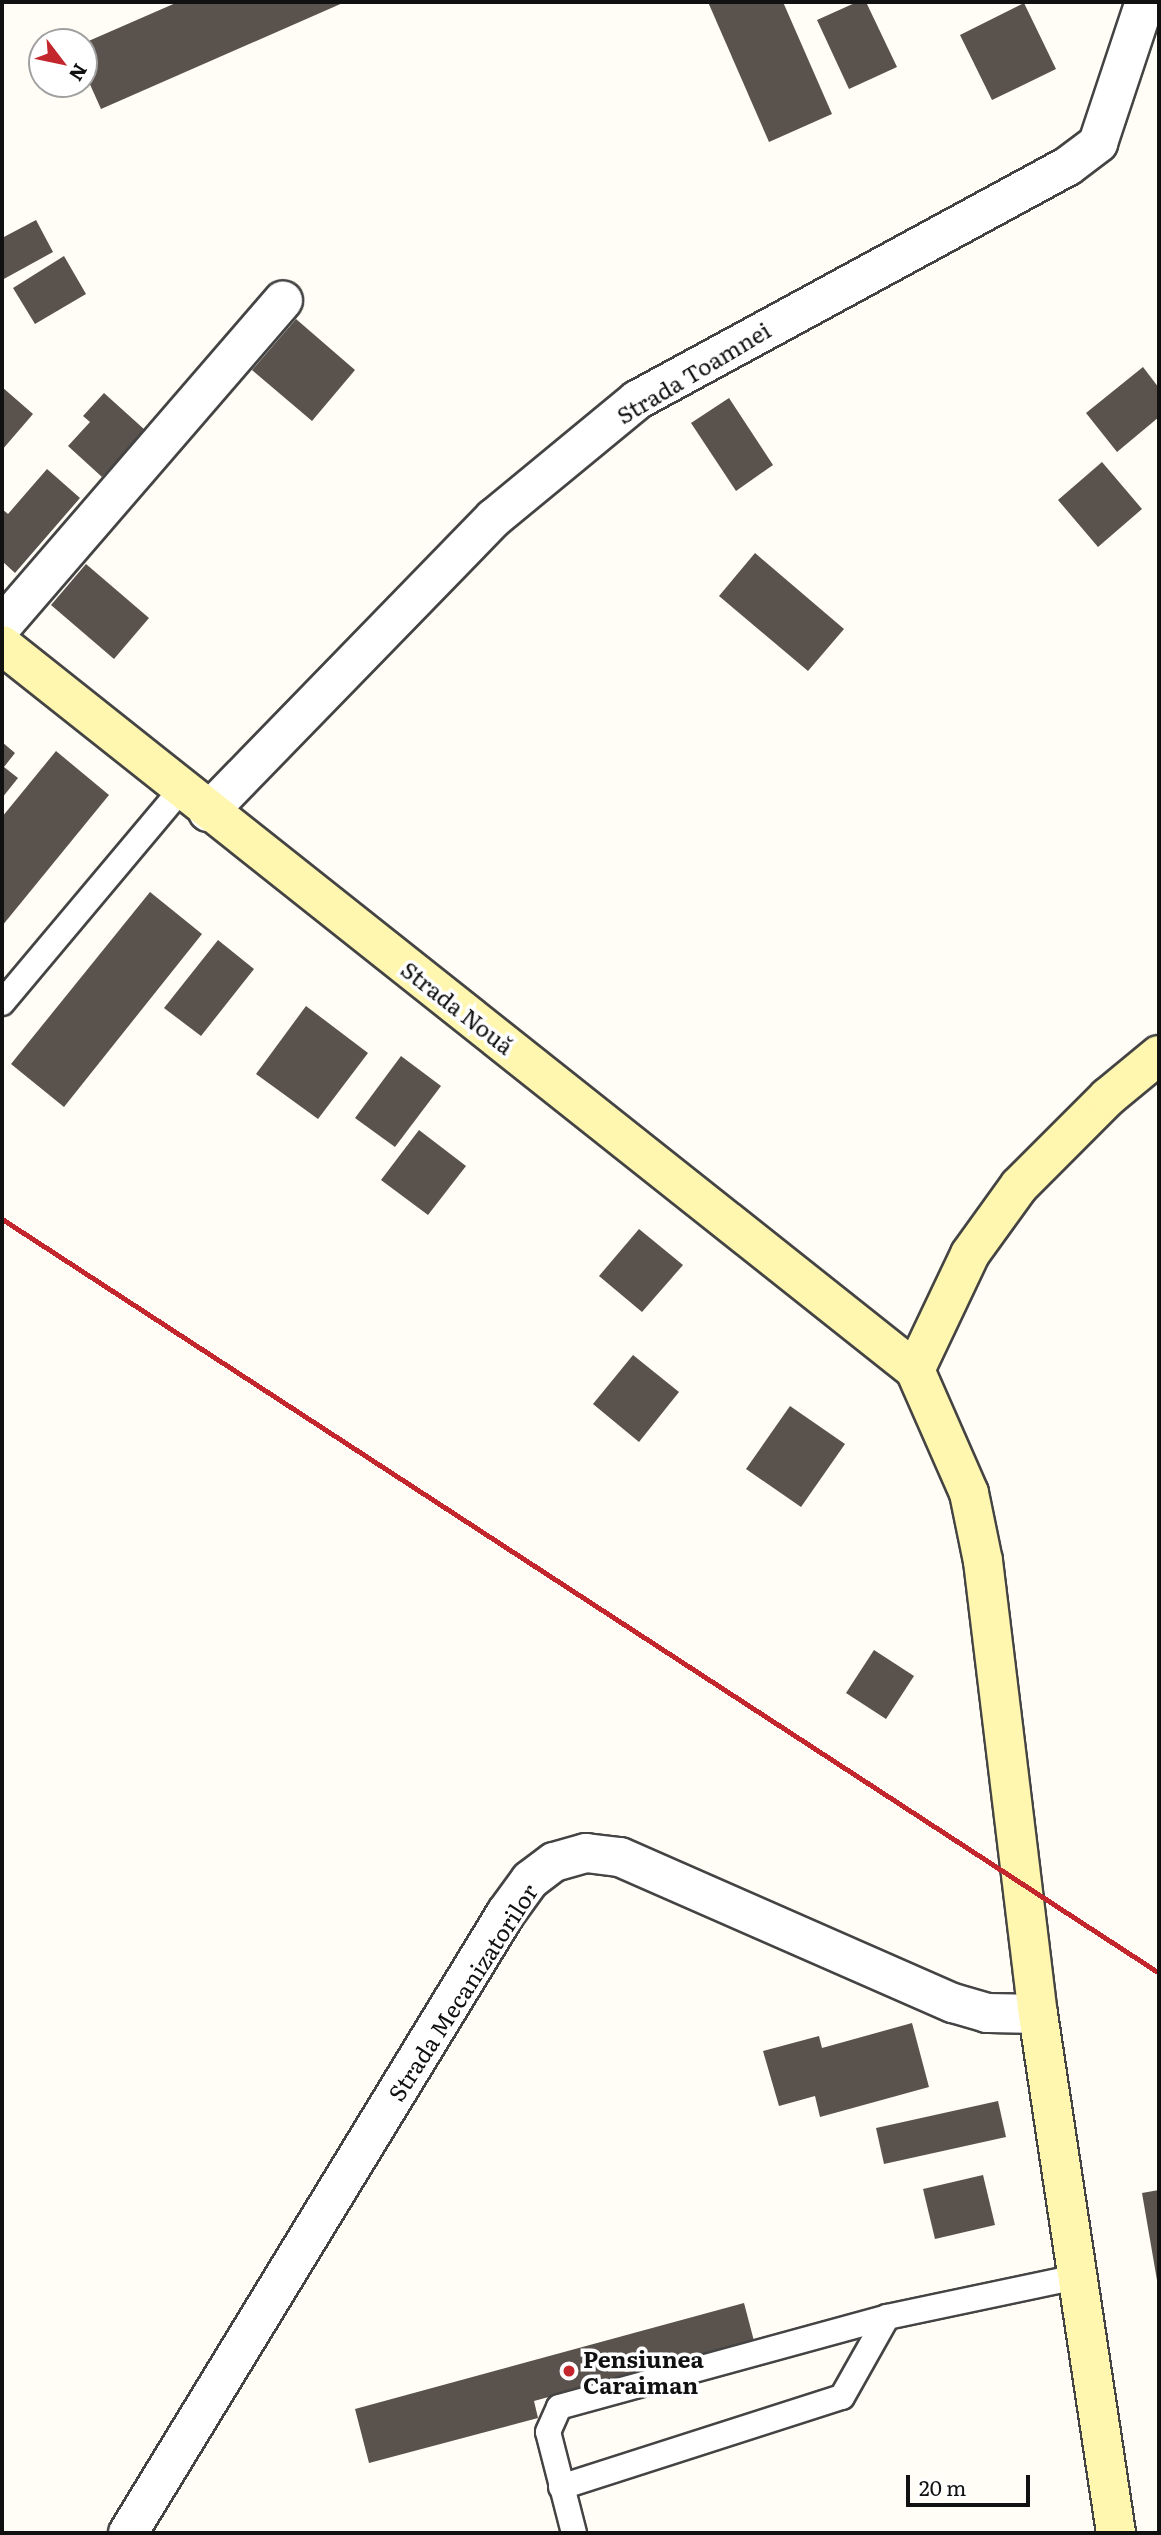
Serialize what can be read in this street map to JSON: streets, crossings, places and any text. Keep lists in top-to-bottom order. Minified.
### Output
{"streets":{"main road":["Strada Nouă"],"street":["Strada Toamnei","Strada Mecanizatorilor"]},"crossings":[["Strada Toamnei","Strada Nouă"]],"places":["Pensiunea Caraiman"],"scale_bar":"20 m","north":"bottom right"}
